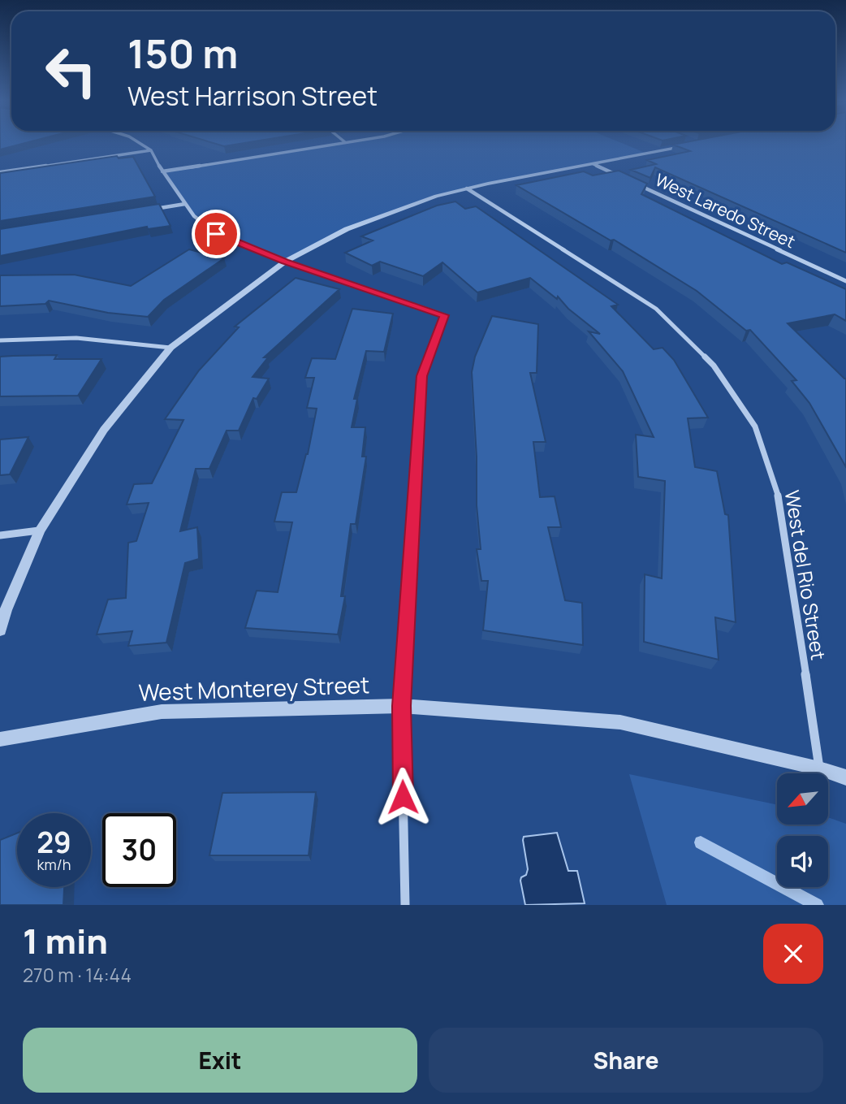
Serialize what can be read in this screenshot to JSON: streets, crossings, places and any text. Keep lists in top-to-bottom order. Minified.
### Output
{"streets":{"street":["West Laredo Street","West del Rio Street","West Monterey Street"]},"crossings":[["West del Rio Street","West Monterey Street"]],"north":"bottom left","page":{"turn":["150 m","West Harrison Street"],"speed":"29 km/h","limit":"30","heading":["1 min","270 m · 14:44"],"buttons":["Exit","Share"]}}
